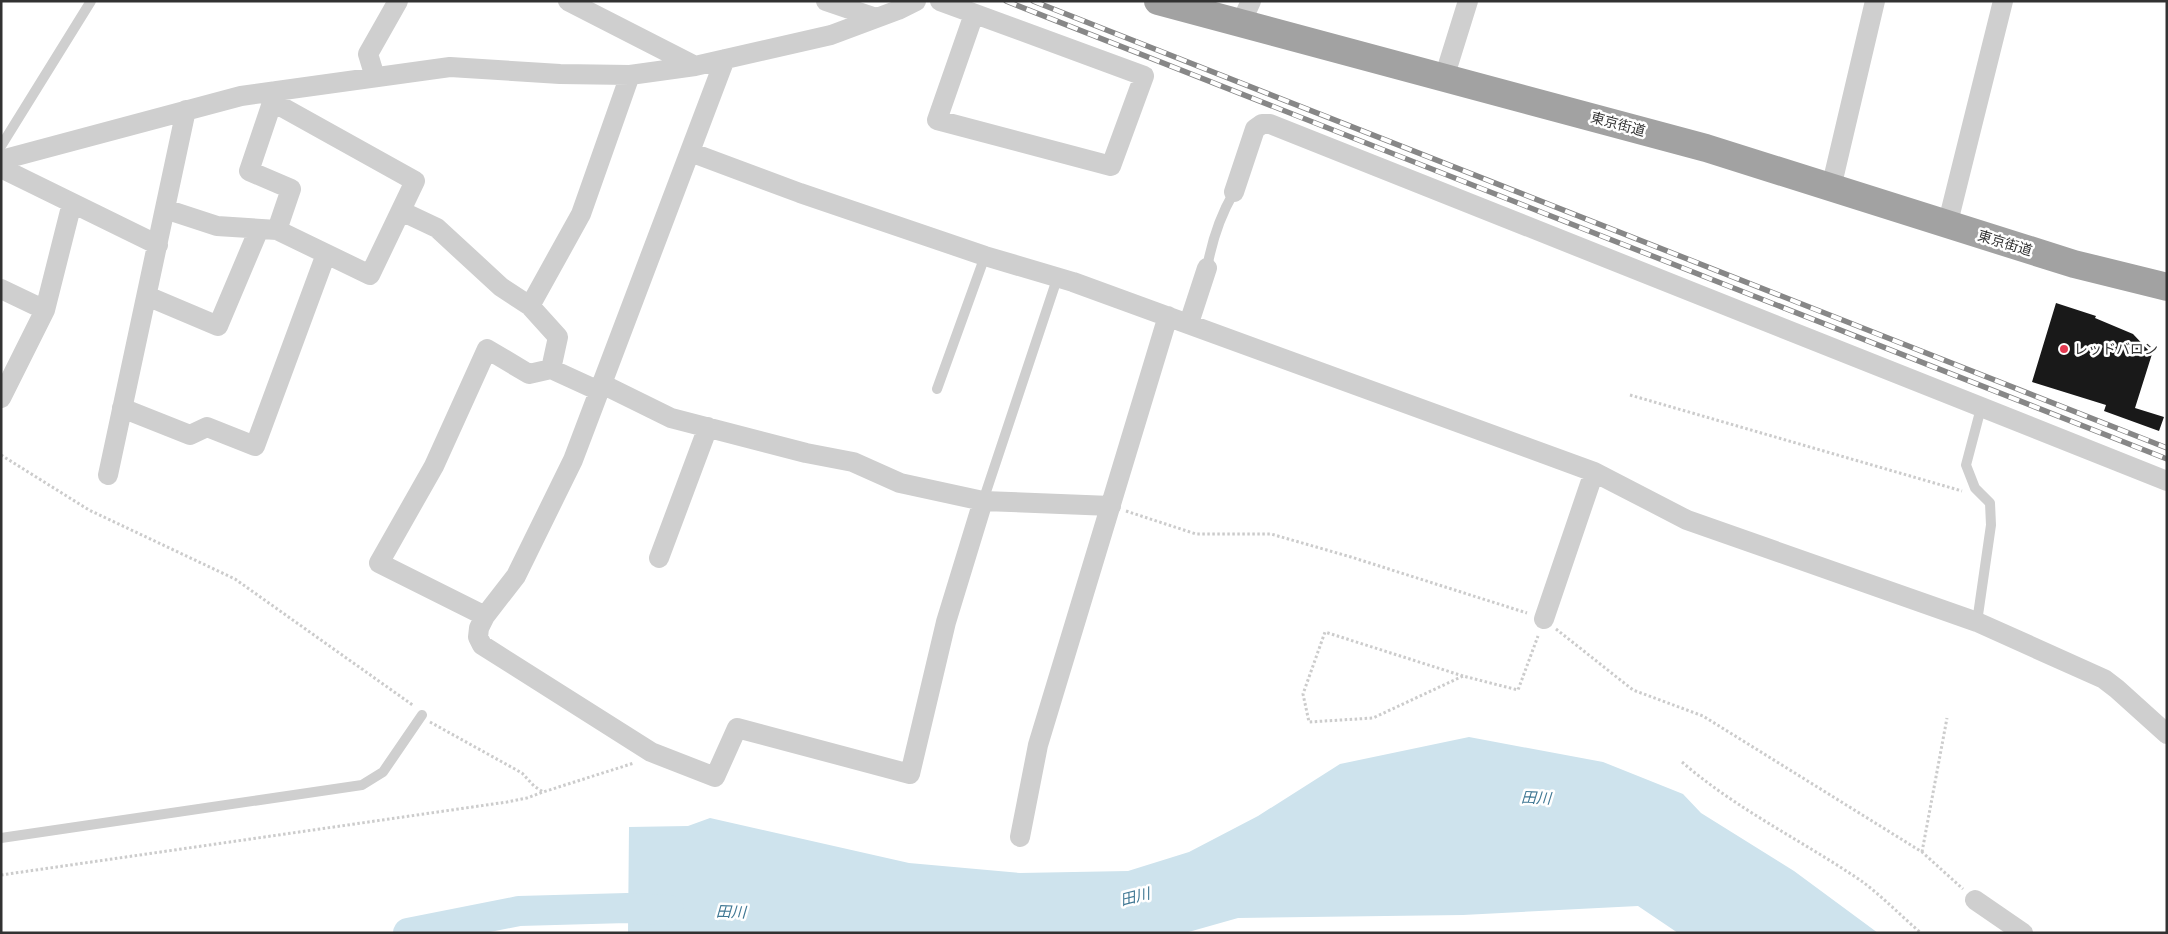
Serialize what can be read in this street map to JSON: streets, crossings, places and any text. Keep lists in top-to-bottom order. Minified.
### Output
{"streets":{"highway":["東京街道"]},"water":["田川"],"places":["レッドバロン"]}
